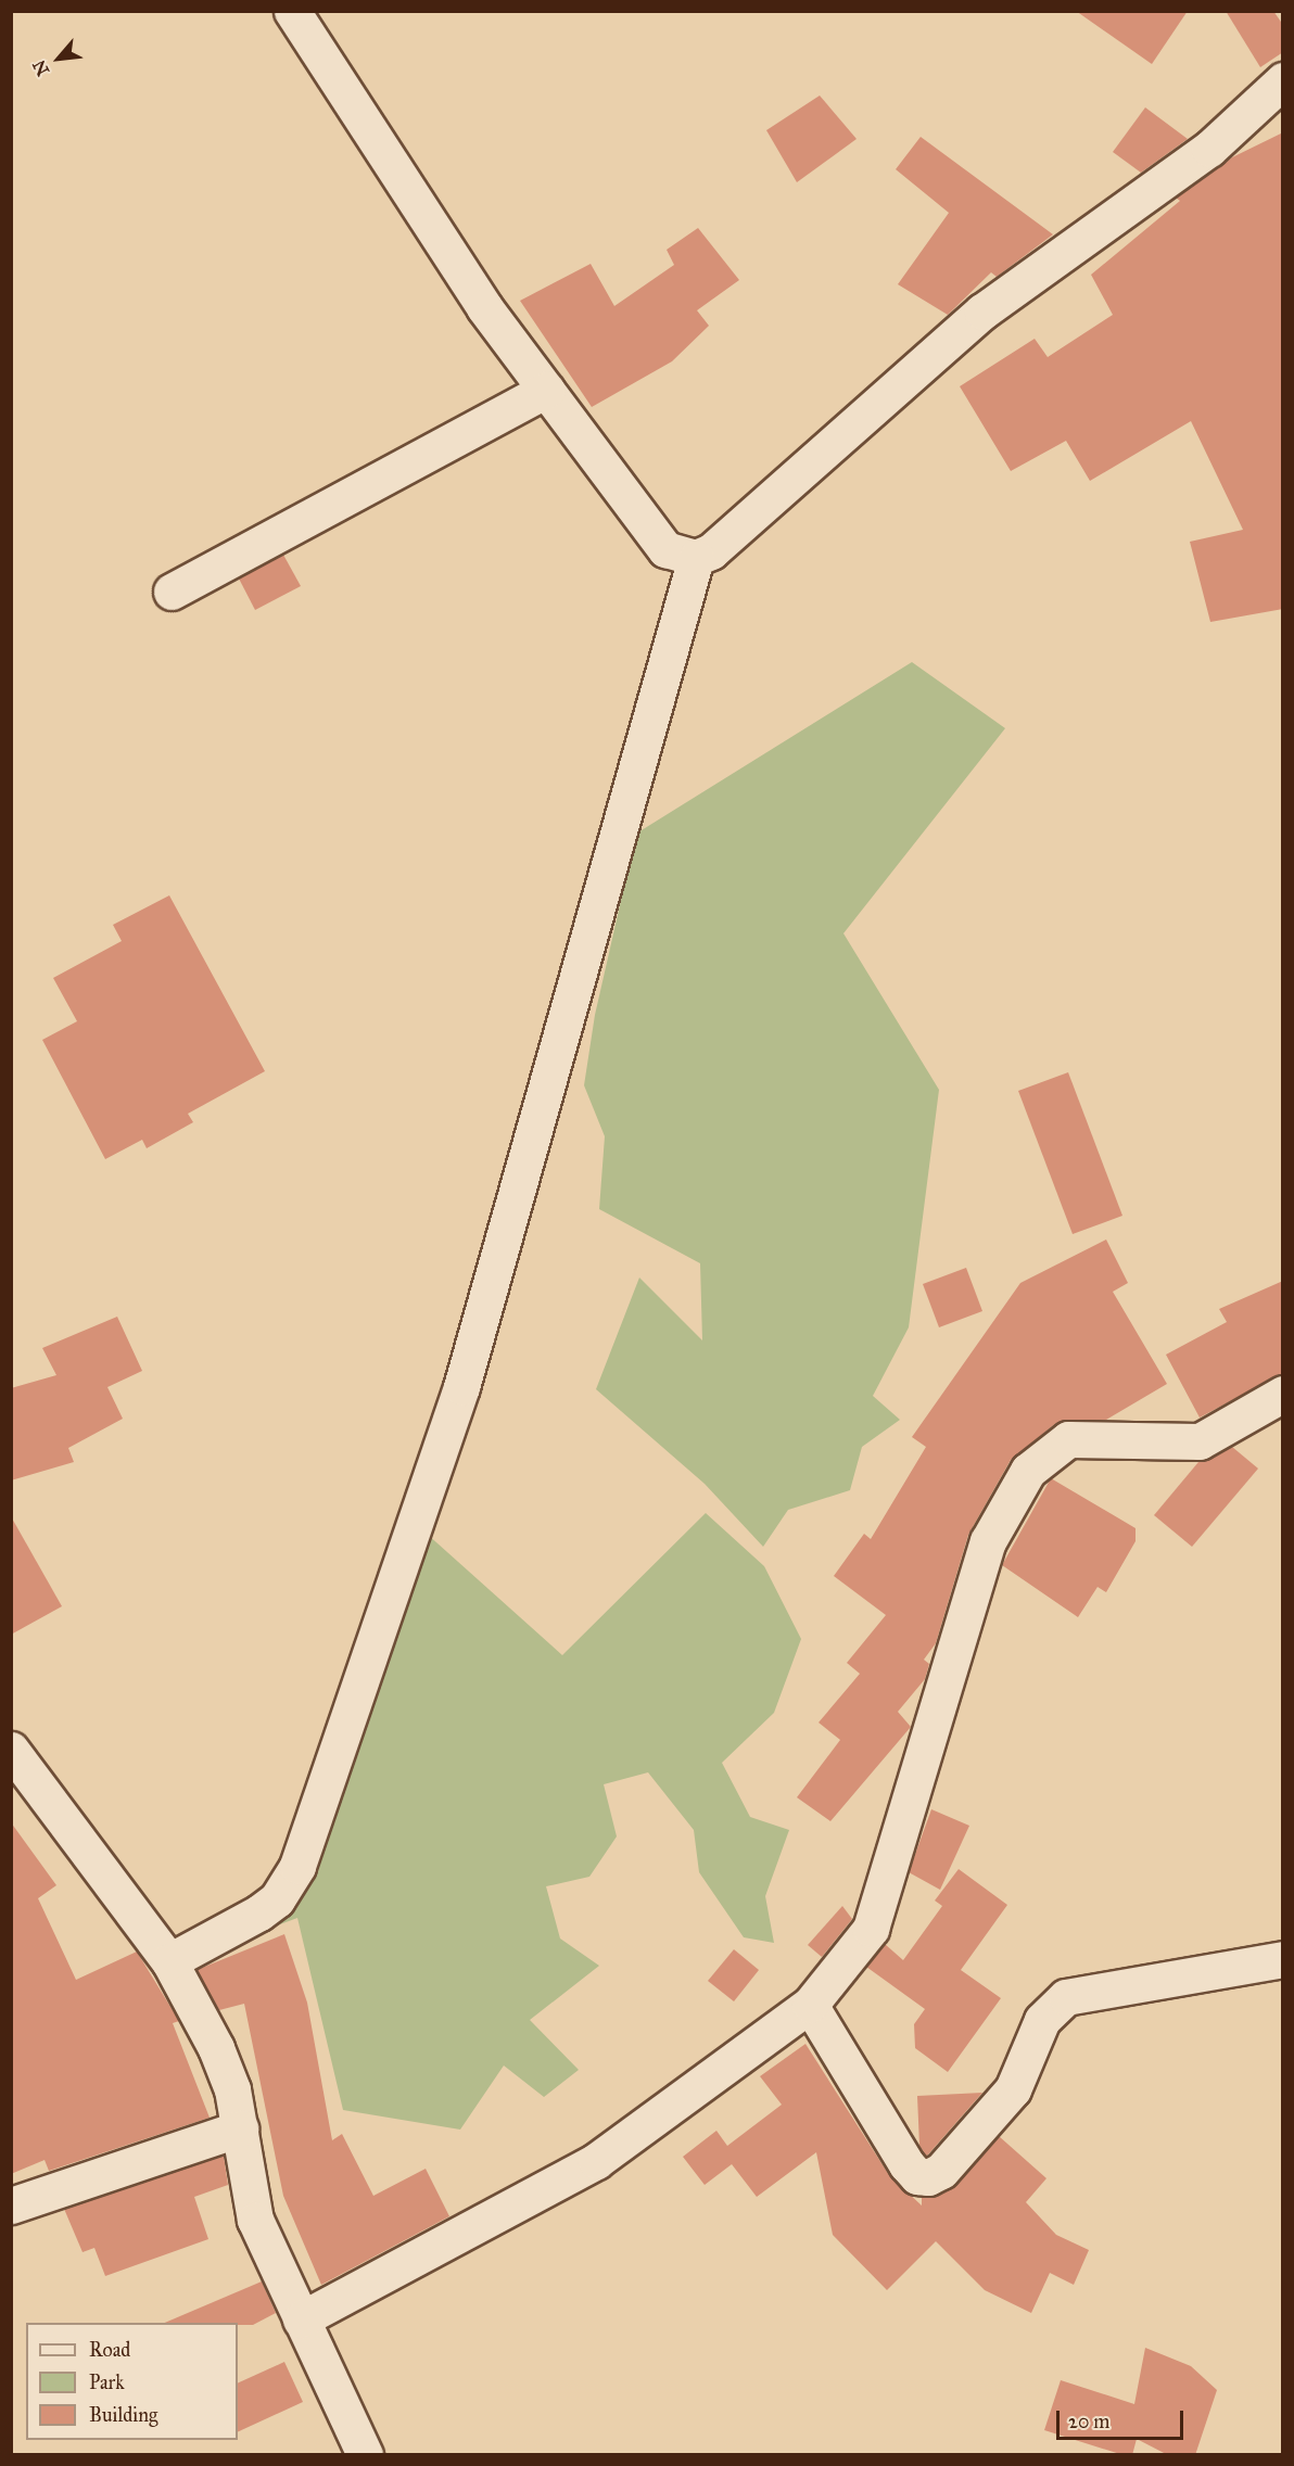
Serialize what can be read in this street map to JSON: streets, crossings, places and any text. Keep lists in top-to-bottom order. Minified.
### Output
{"legend":["Road","Park","Building"],"scale_bar":"20 m","north":"bottom left"}
